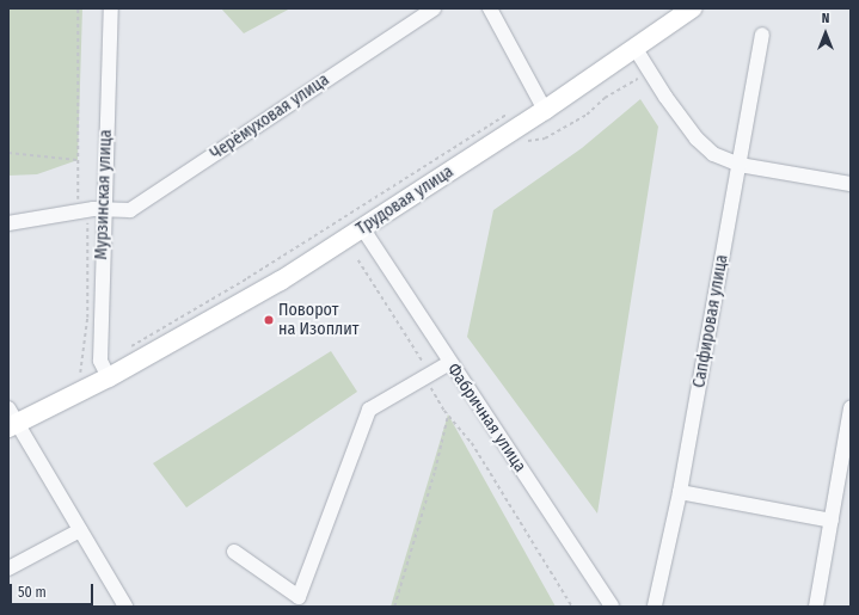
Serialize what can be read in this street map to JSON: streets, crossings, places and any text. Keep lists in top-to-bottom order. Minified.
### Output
{"streets":{"main road":["Трудовая улица"],"street":["Черёмуховая улица","Мурзинская улица","Сапфировая улица","Фабричная улица"]},"crossings":[["Черёмуховая улица","Мурзинская улица"],["Мурзинская улица","Трудовая улица"],["Трудовая улица","Фабричная улица"]],"places":["Поворот на Изоплит"],"scale_bar":"50 m","north":"top"}
